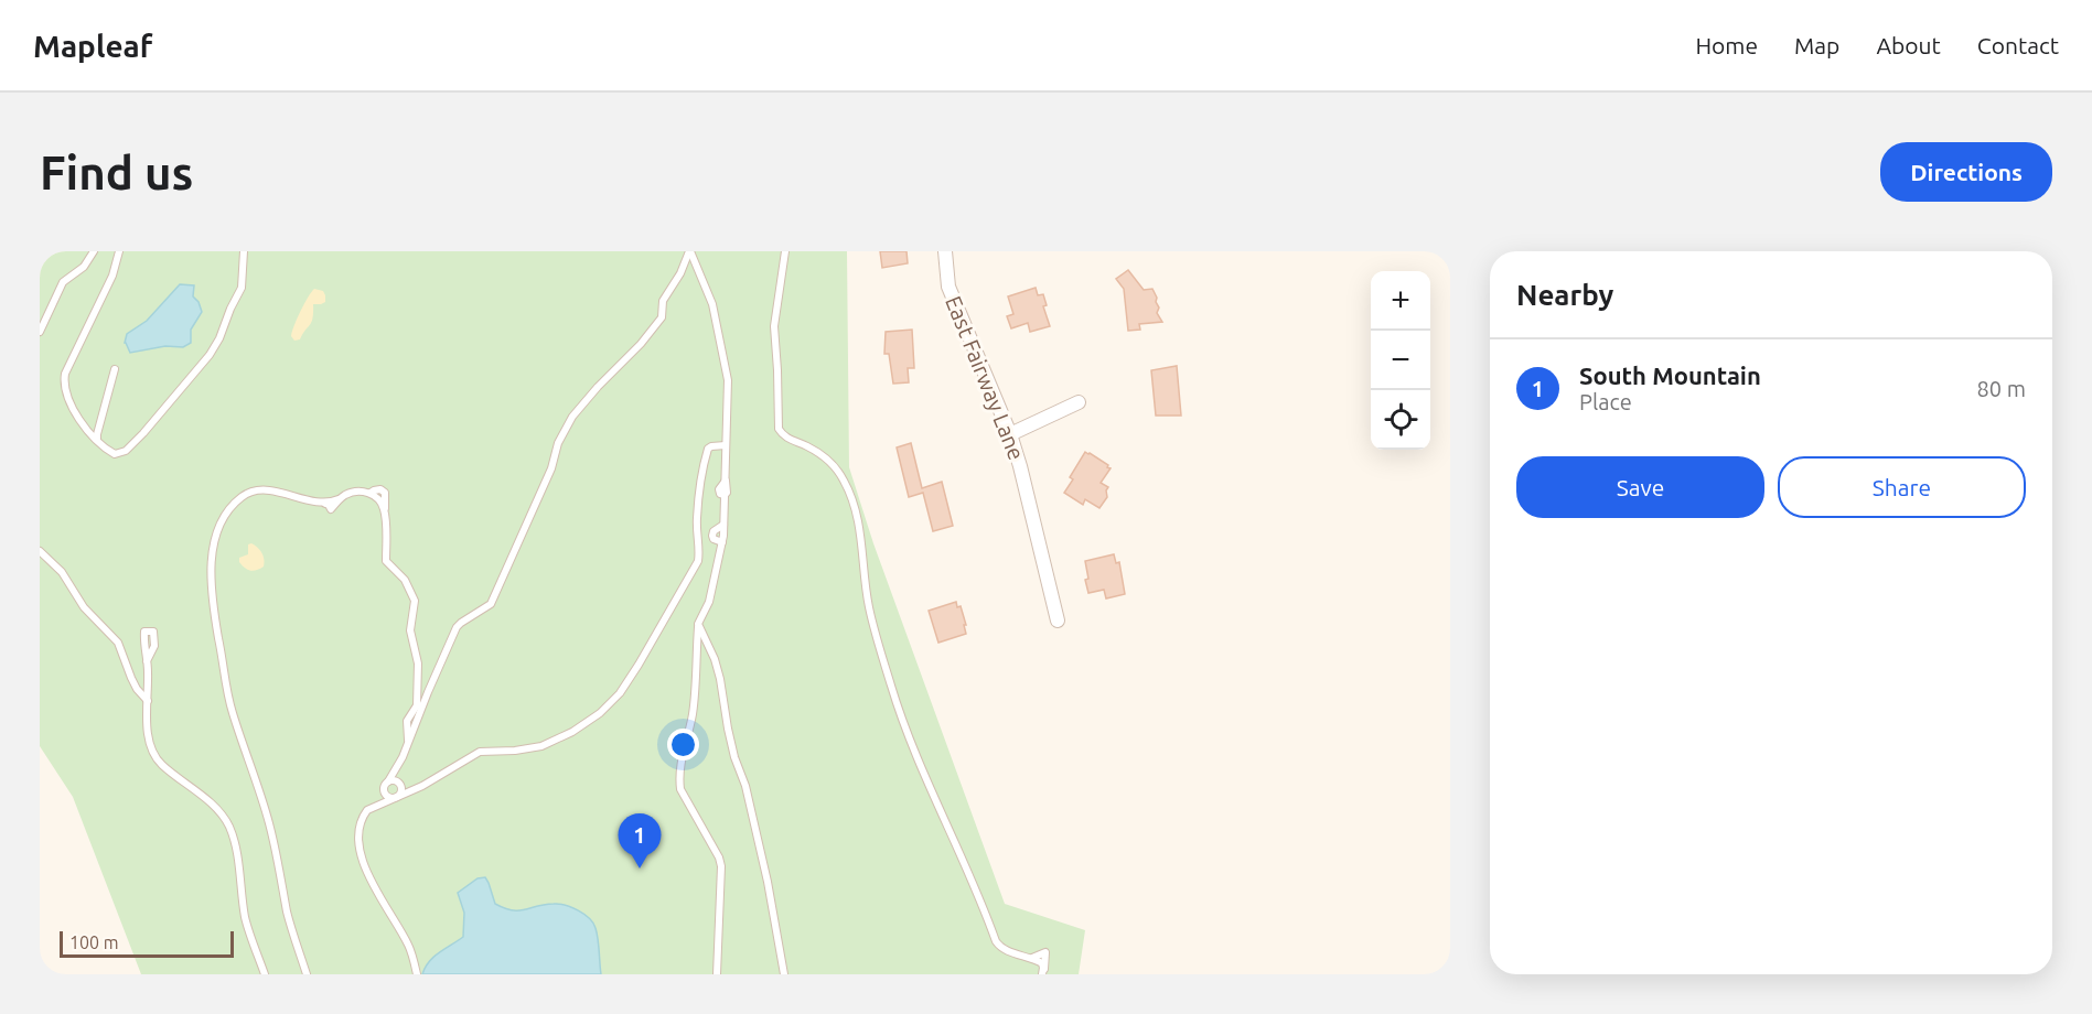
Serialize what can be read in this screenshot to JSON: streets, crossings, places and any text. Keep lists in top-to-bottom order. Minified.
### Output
{"streets":{"street":["East Fairway Lane"]},"scale_bar":"100 m","page":{"header":"Mapleaf","nav":["Home","Map","About","Contact"],"buttons":["Directions",["Save","Share"]],"title":"Find us","heading":"Nearby","map_buttons":["+","−"],"list":[{"mark":"1","name":"South Mountain","note":"Place","value":"80 m"}],"pins":"1","scale":"100 m"}}
